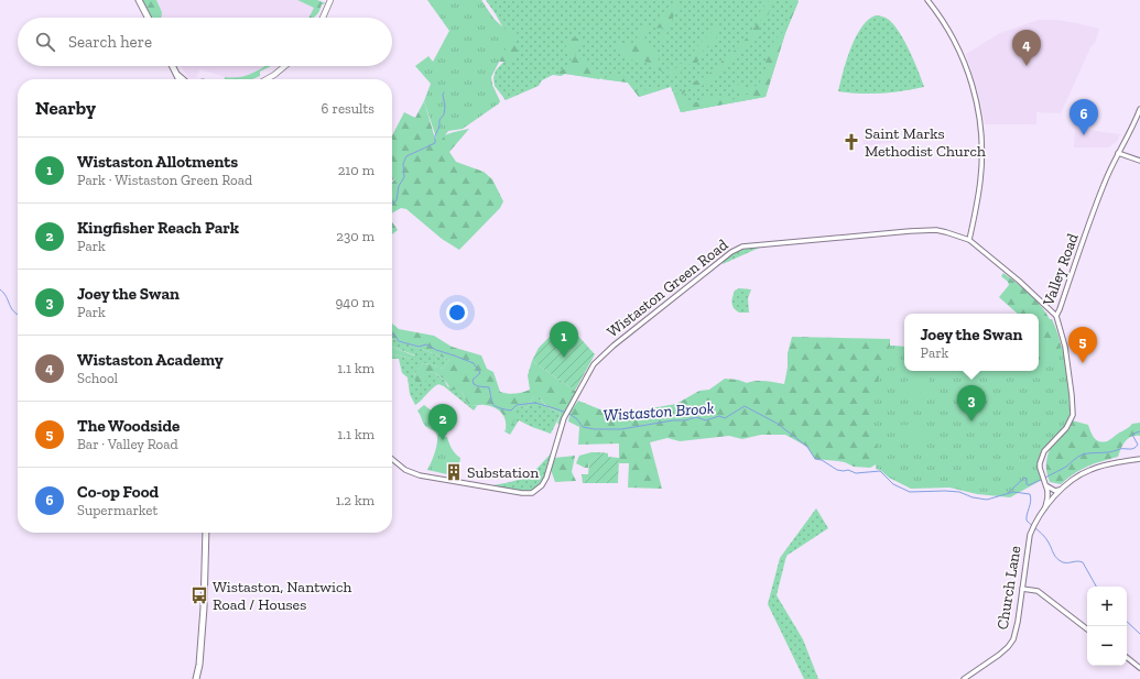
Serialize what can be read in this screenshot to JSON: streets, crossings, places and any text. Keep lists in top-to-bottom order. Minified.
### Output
{"streets":{"street":["Valley Road","Wistaston Green Road","Church Lane"]},"crossings":[["Valley Road","Wistaston Green Road"]],"water":["Wistaston Brook"],"places":{"church":["Saint Marks Methodist Church"],"building":["Substation"],"bus stop":["Wistaston, Nantwich Road / Houses"]},"page":{"search":"Search here","pins":["4","6","1","5","3","2"],"heading":["Nearby","6 results"],"list":[{"mark":"1","name":"Wistaston Allotments","note":"Park · Wistaston Green Road","value":"210 m"},{"mark":"2","name":"Kingfisher Reach Park","note":"Park","value":"230 m"},{"mark":"3","name":"Joey the Swan","note":"Park","value":"940 m"},{"mark":"4","name":"Wistaston Academy","note":"School","value":"1.1 km"},{"mark":"5","name":"The Woodside","note":"Bar · Valley Road","value":"1.1 km"},{"mark":"6","name":"Co-op Food","note":"Supermarket","value":"1.2 km"}],"popup":["Joey the Swan","Park"],"map_buttons":["+","−"]}}
